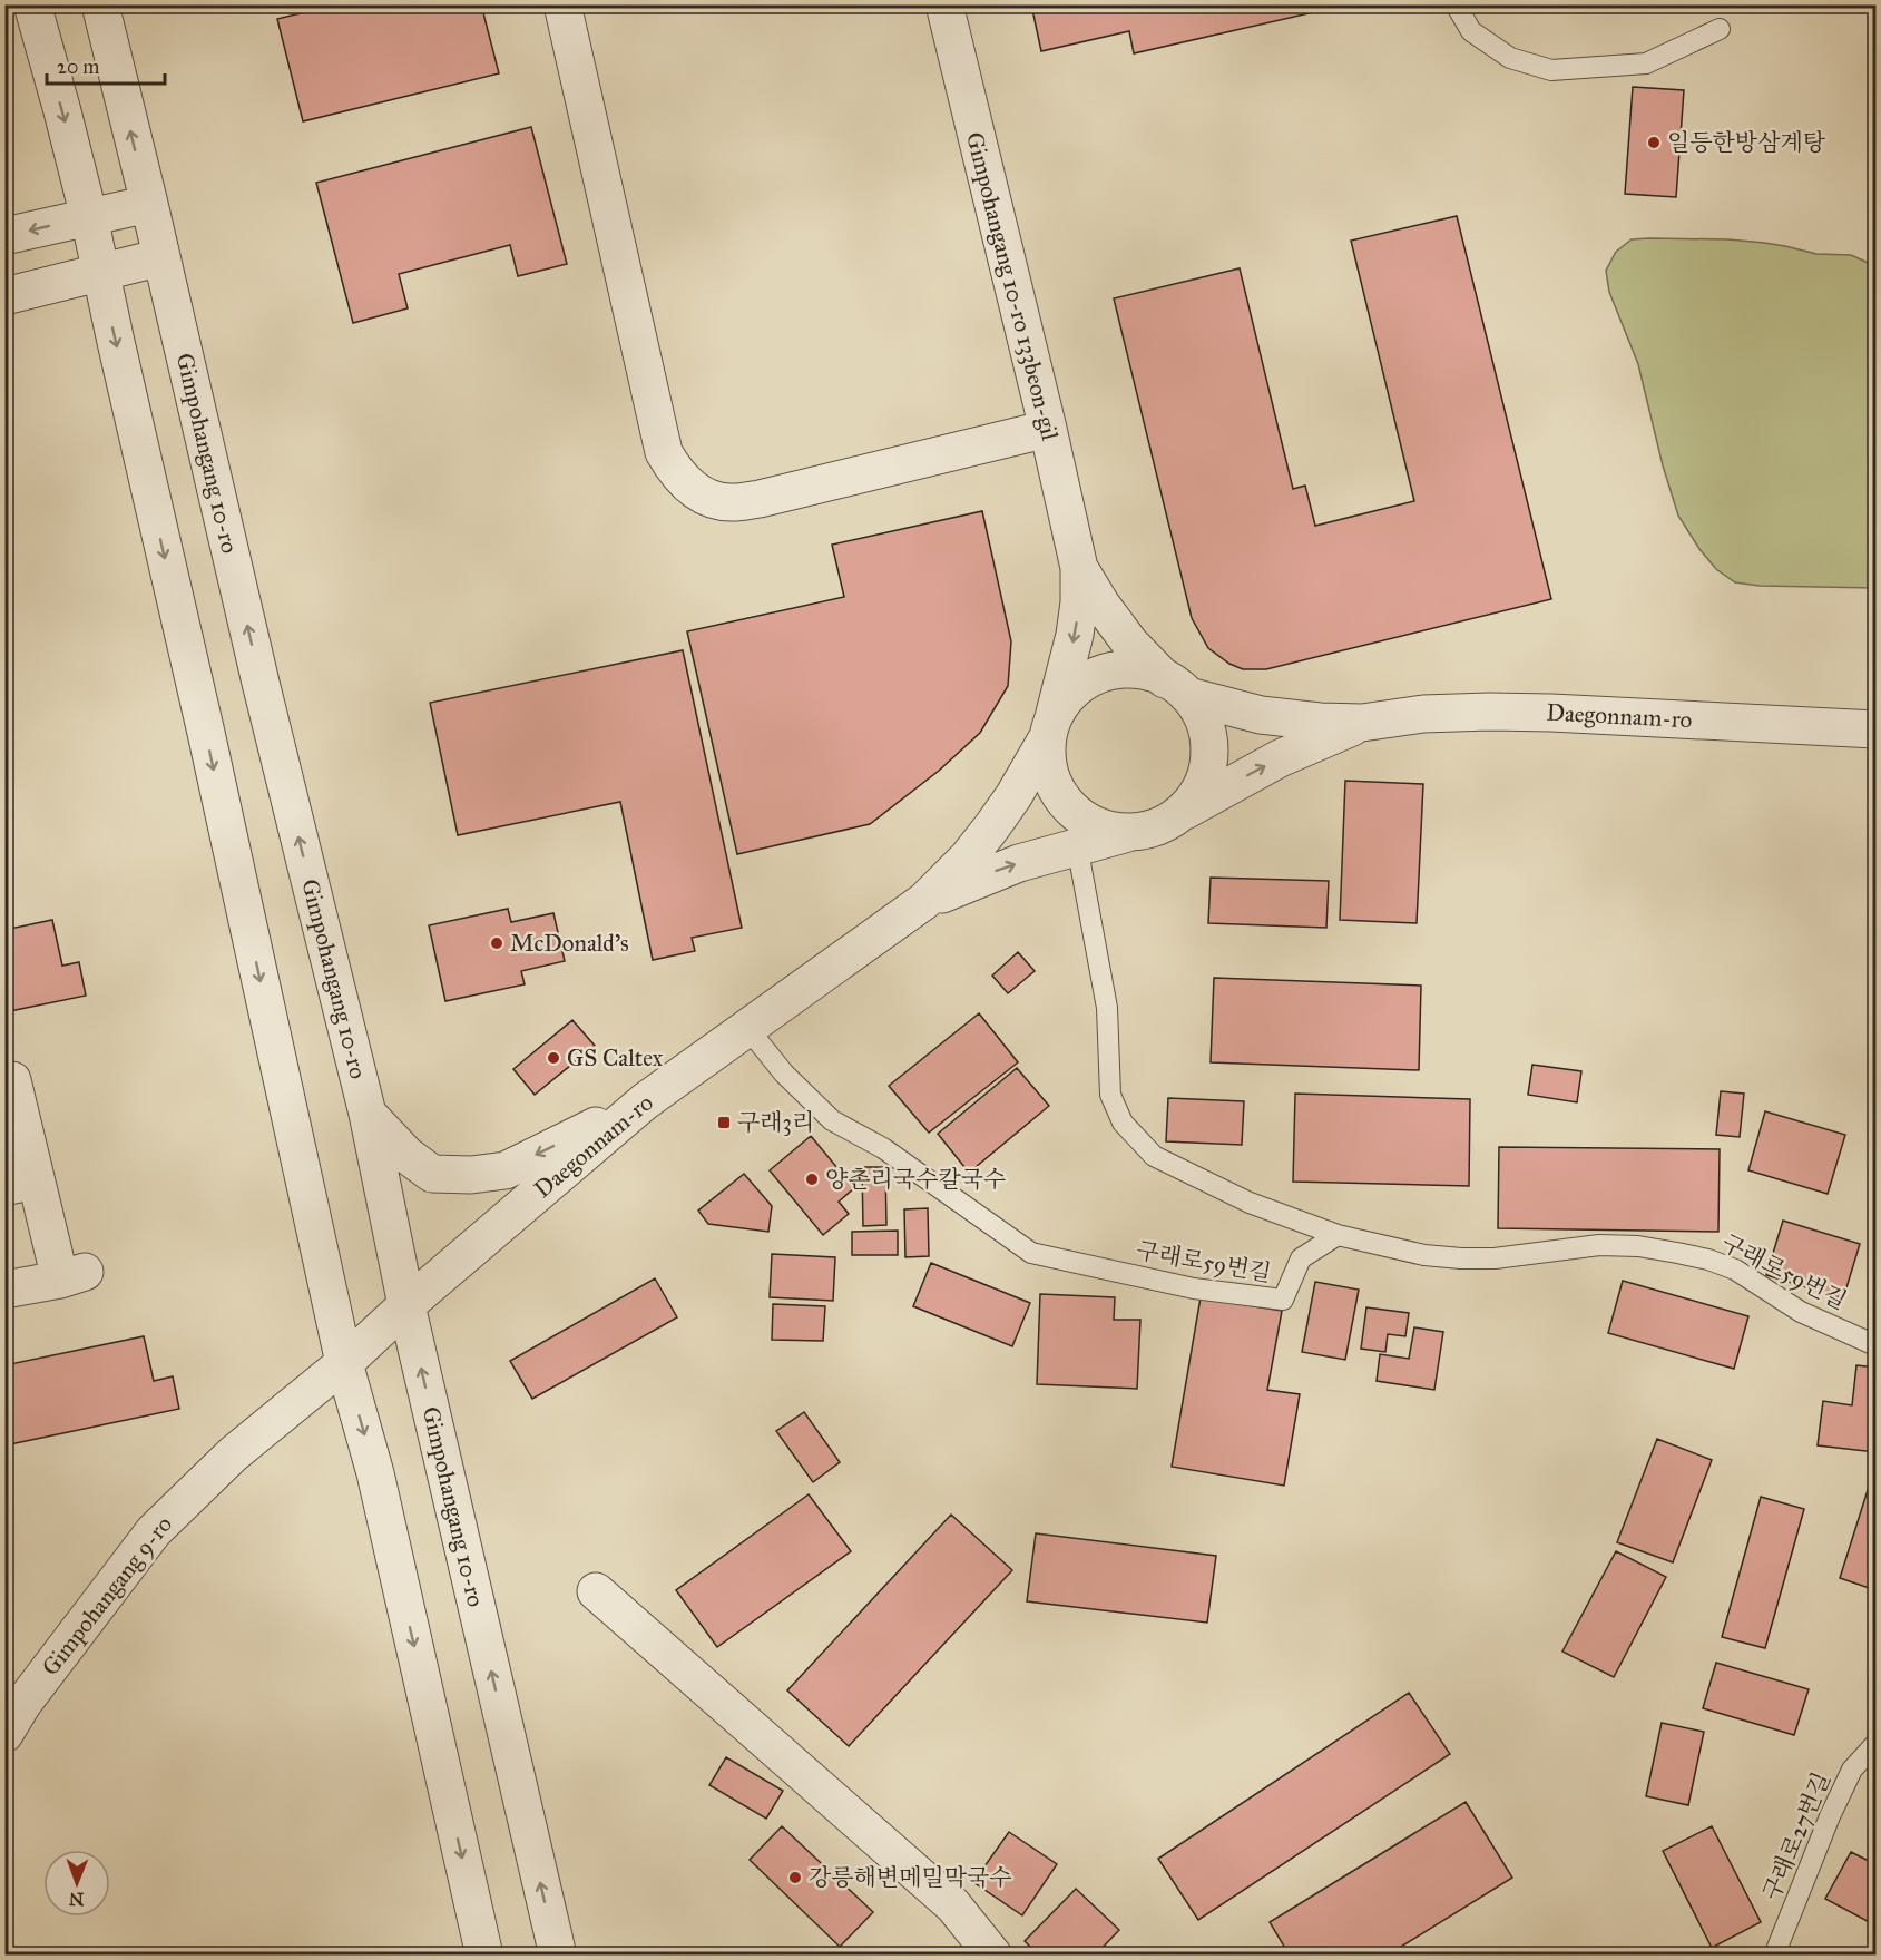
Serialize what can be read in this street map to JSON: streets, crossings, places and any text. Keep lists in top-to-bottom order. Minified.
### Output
{"streets":{"street":["Gimpohangang 10-ro 133beon-gil","Gimpohangang 10-ro","Daegonnam-ro","Gimpohangang 9-ro"],"lane":["구래로59번길","구래로27번길"]},"crossings":[["Gimpohangang 10-ro","Daegonnam-ro"],["Daegonnam-ro","구래로59번길"],["Daegonnam-ro","Gimpohangang 9-ro"]],"places":{"other":["일등한방삼계탕","McDonald's","GS Caltex","양촌리국수칼국수","강릉해변메밀막국수"],"transit":["구래3리"]},"scale_bar":"20 m","north":"bottom"}
